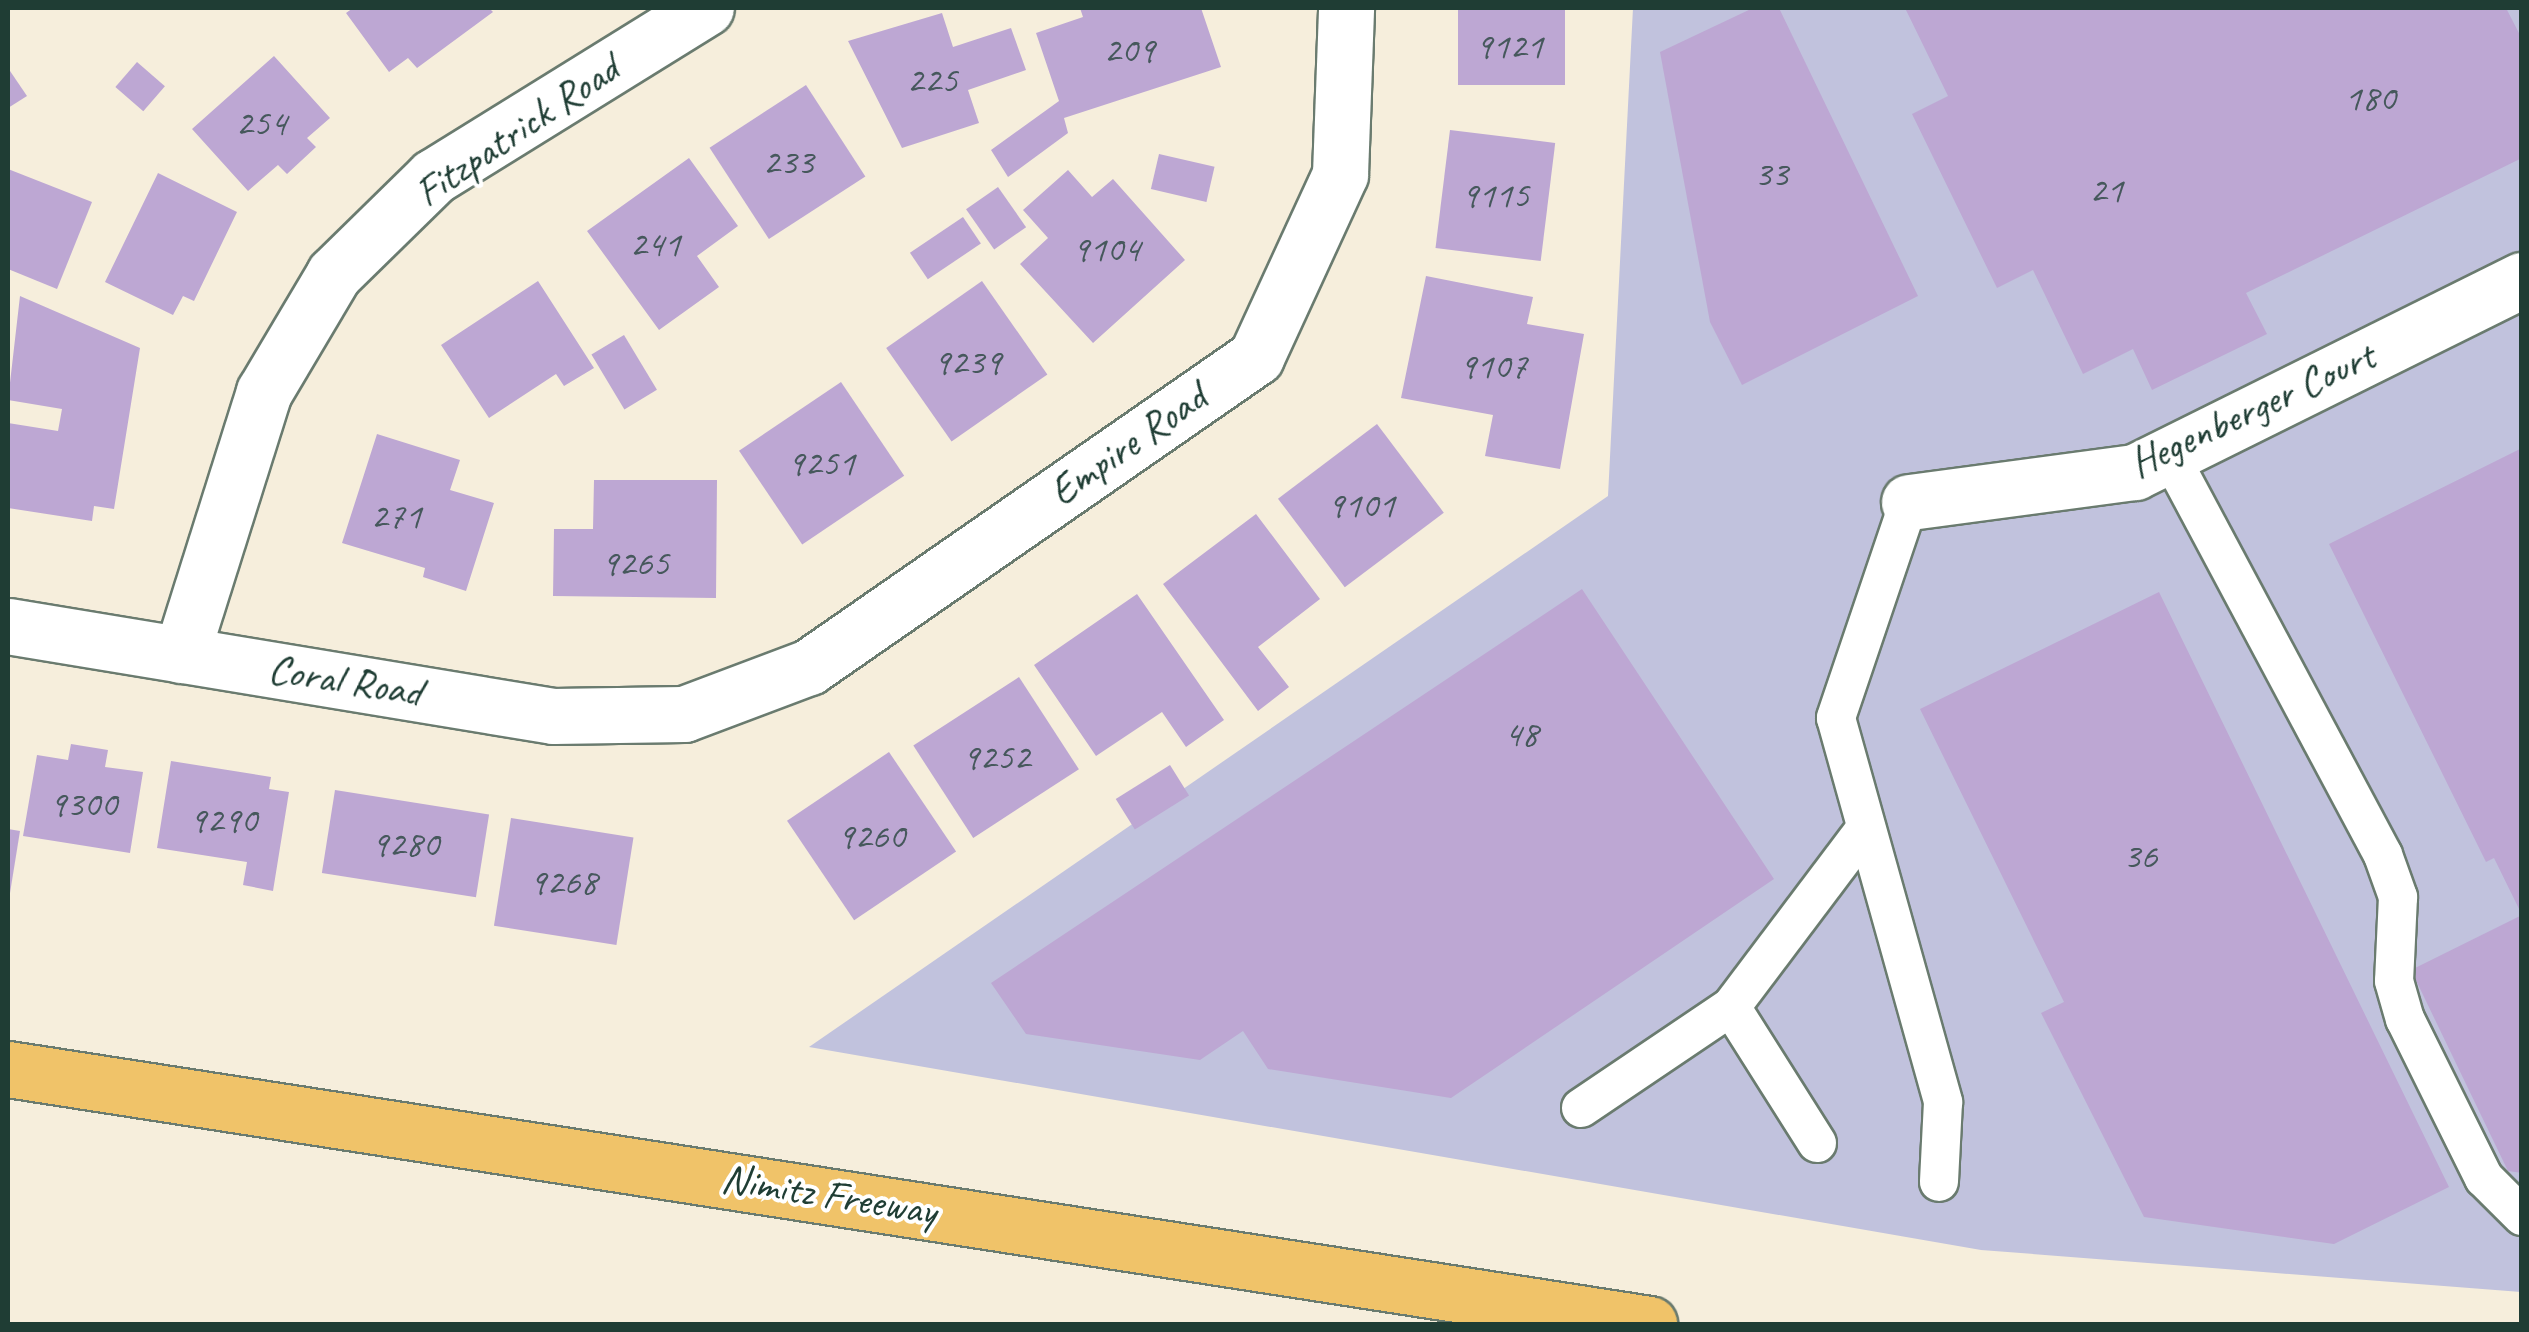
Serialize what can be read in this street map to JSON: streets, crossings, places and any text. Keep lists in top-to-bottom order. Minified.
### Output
{"streets":{"highway":["Nimitz Freeway"],"street":["Fitzpatrick Road","Hegenberger Court","Empire Road","Coral Road"]},"crossings":[["Fitzpatrick Road","Coral Road"],["Empire Road","Coral Road"]],"house_numbers":["9121","209","225","180","254","233","33","21","9115","241","9104","9239","9107","9251","9101","271","9265","48","9252","9300","9290","9260","9280","36","9268"]}
